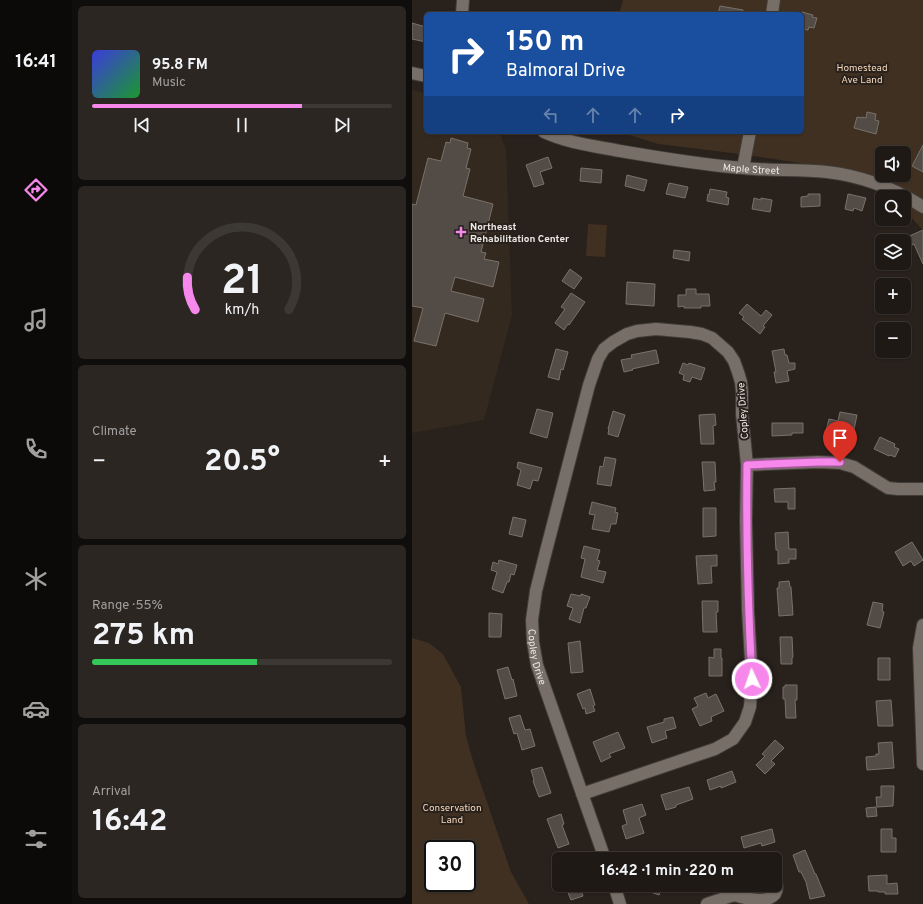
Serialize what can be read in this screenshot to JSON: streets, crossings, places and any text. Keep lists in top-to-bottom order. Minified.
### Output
{"streets":{"street":["Maple Street","Copley Drive"]},"parks":["Homestead Ave Land","Conservation Land"],"places":{"health":["Northeast Rehabilitation Center"]},"page":{"tabs":"16:41","turn":["150 m","Balmoral Drive"],"song":["95.8 FM","Music"],"map_buttons":["+","−"],"tile":["Climate",["Range · 55%","275 km"],["Arrival","16:42"]],"heat":["−","20.5°","+"],"limit":"30","trip":"16:42 · 1 min · 220 m","gauge":["21","km/h"]}}
